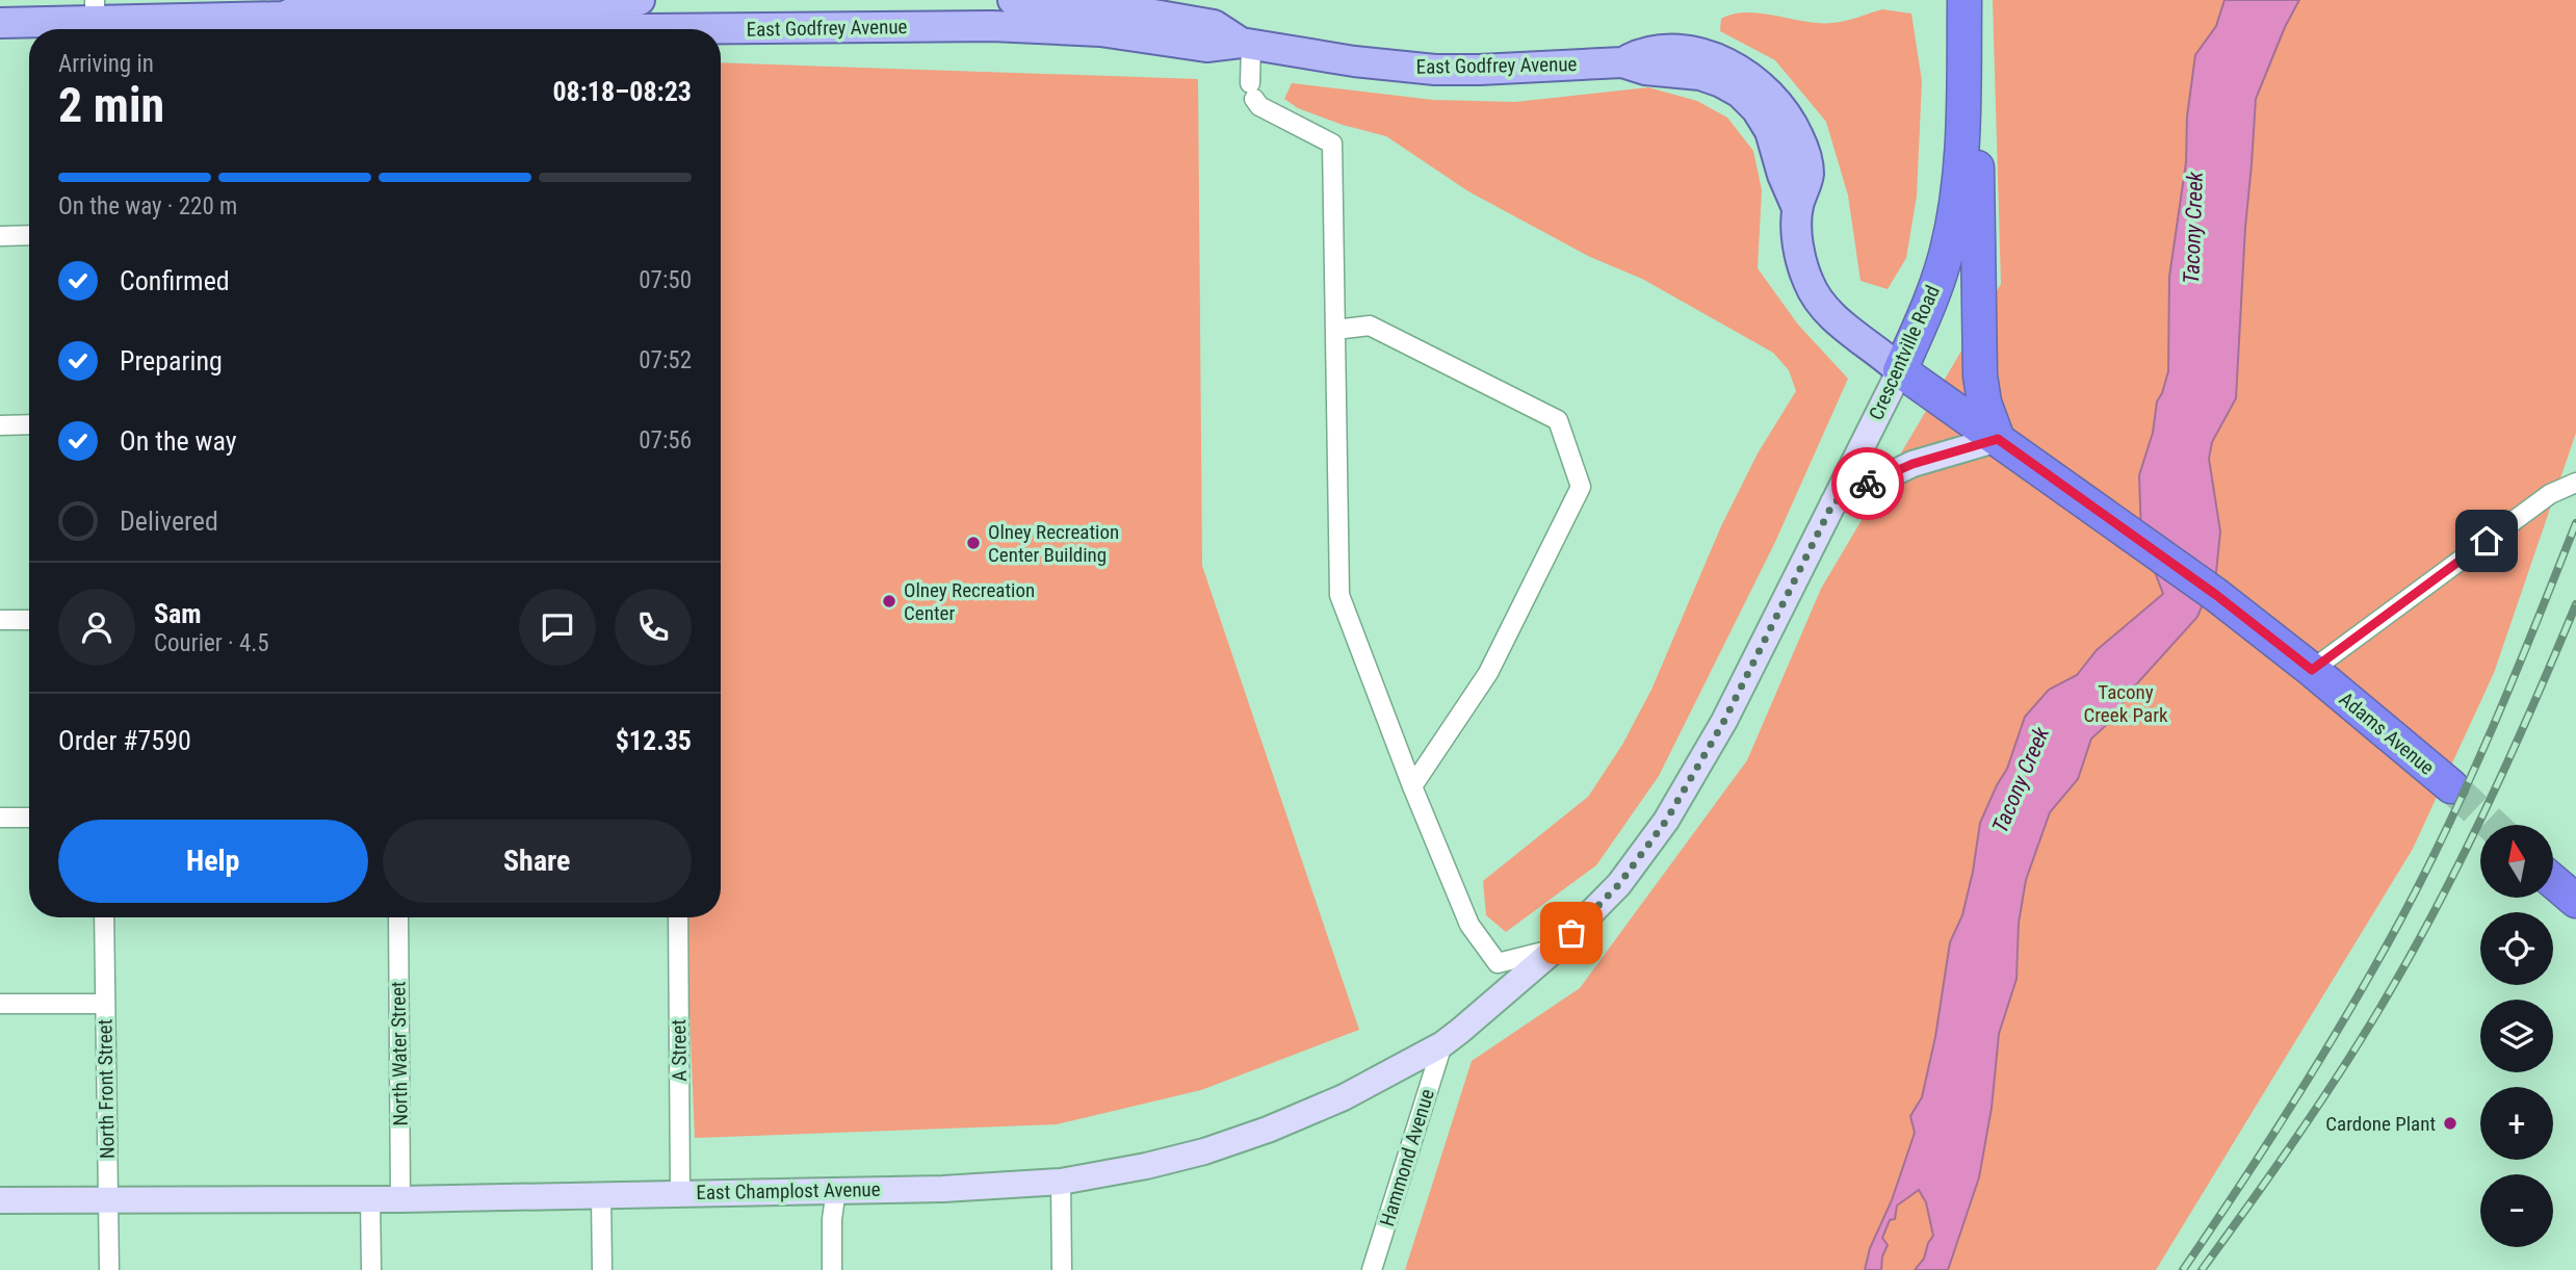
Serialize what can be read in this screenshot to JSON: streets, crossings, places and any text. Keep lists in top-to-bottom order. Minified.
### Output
{"streets":{"highway":["Crescentville Road","Adams Avenue"],"main road":["East Godfrey Avenue"],"street":["A Street","North Water Street","North Front Street","Hammond Avenue","East Champlost Avenue"]},"crossings":[["East Godfrey Avenue","Crescentville Road"],["East Godfrey Avenue","Adams Avenue"],["Crescentville Road","Adams Avenue"],["Crescentville Road","Hammond Avenue"],["Crescentville Road","East Champlost Avenue"],["A Street","East Champlost Avenue"],["North Water Street","East Champlost Avenue"],["North Front Street","East Champlost Avenue"],["Hammond Avenue","East Champlost Avenue"]],"water":["Tacony Creek"],"parks":["Tacony Creek Park"],"places":["Olney Recreation Center Building","Olney Recreation Center","Cardone Plant"],"north":"top","page":{"heading":["2 min","Arriving in","08:18–08:23"],"panel":["Sam","Courier · 4.5","Order #7590","$12.35"],"bar":"On the way · 220 m","list":[["Confirmed","07:50"],["Preparing","07:52"],["On the way","07:56"],"Delivered"],"buttons":["Help","Share"],"map_buttons":["+","−"]}}
